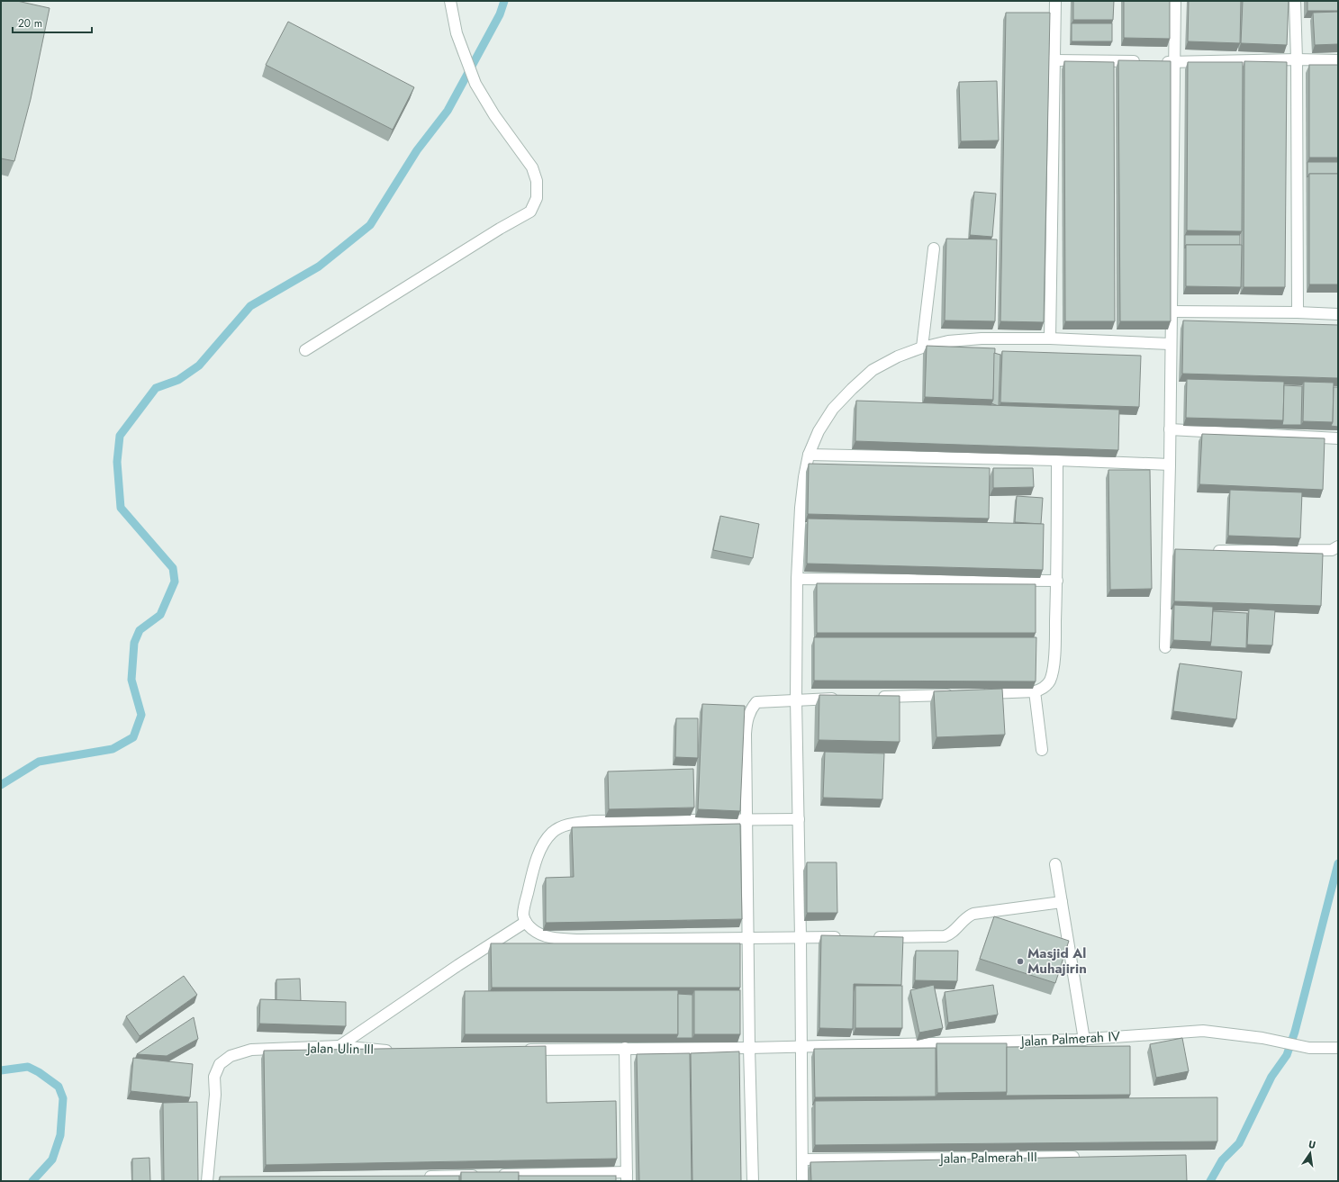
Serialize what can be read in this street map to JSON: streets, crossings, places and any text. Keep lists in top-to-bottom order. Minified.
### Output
{"streets":{"street":["Jalan Palmerah IV","Jalan Ulin III","Jalan Palmerah III"]},"places":["Masjid Al Muhajirin"],"scale_bar":"20 m","north":"top"}
